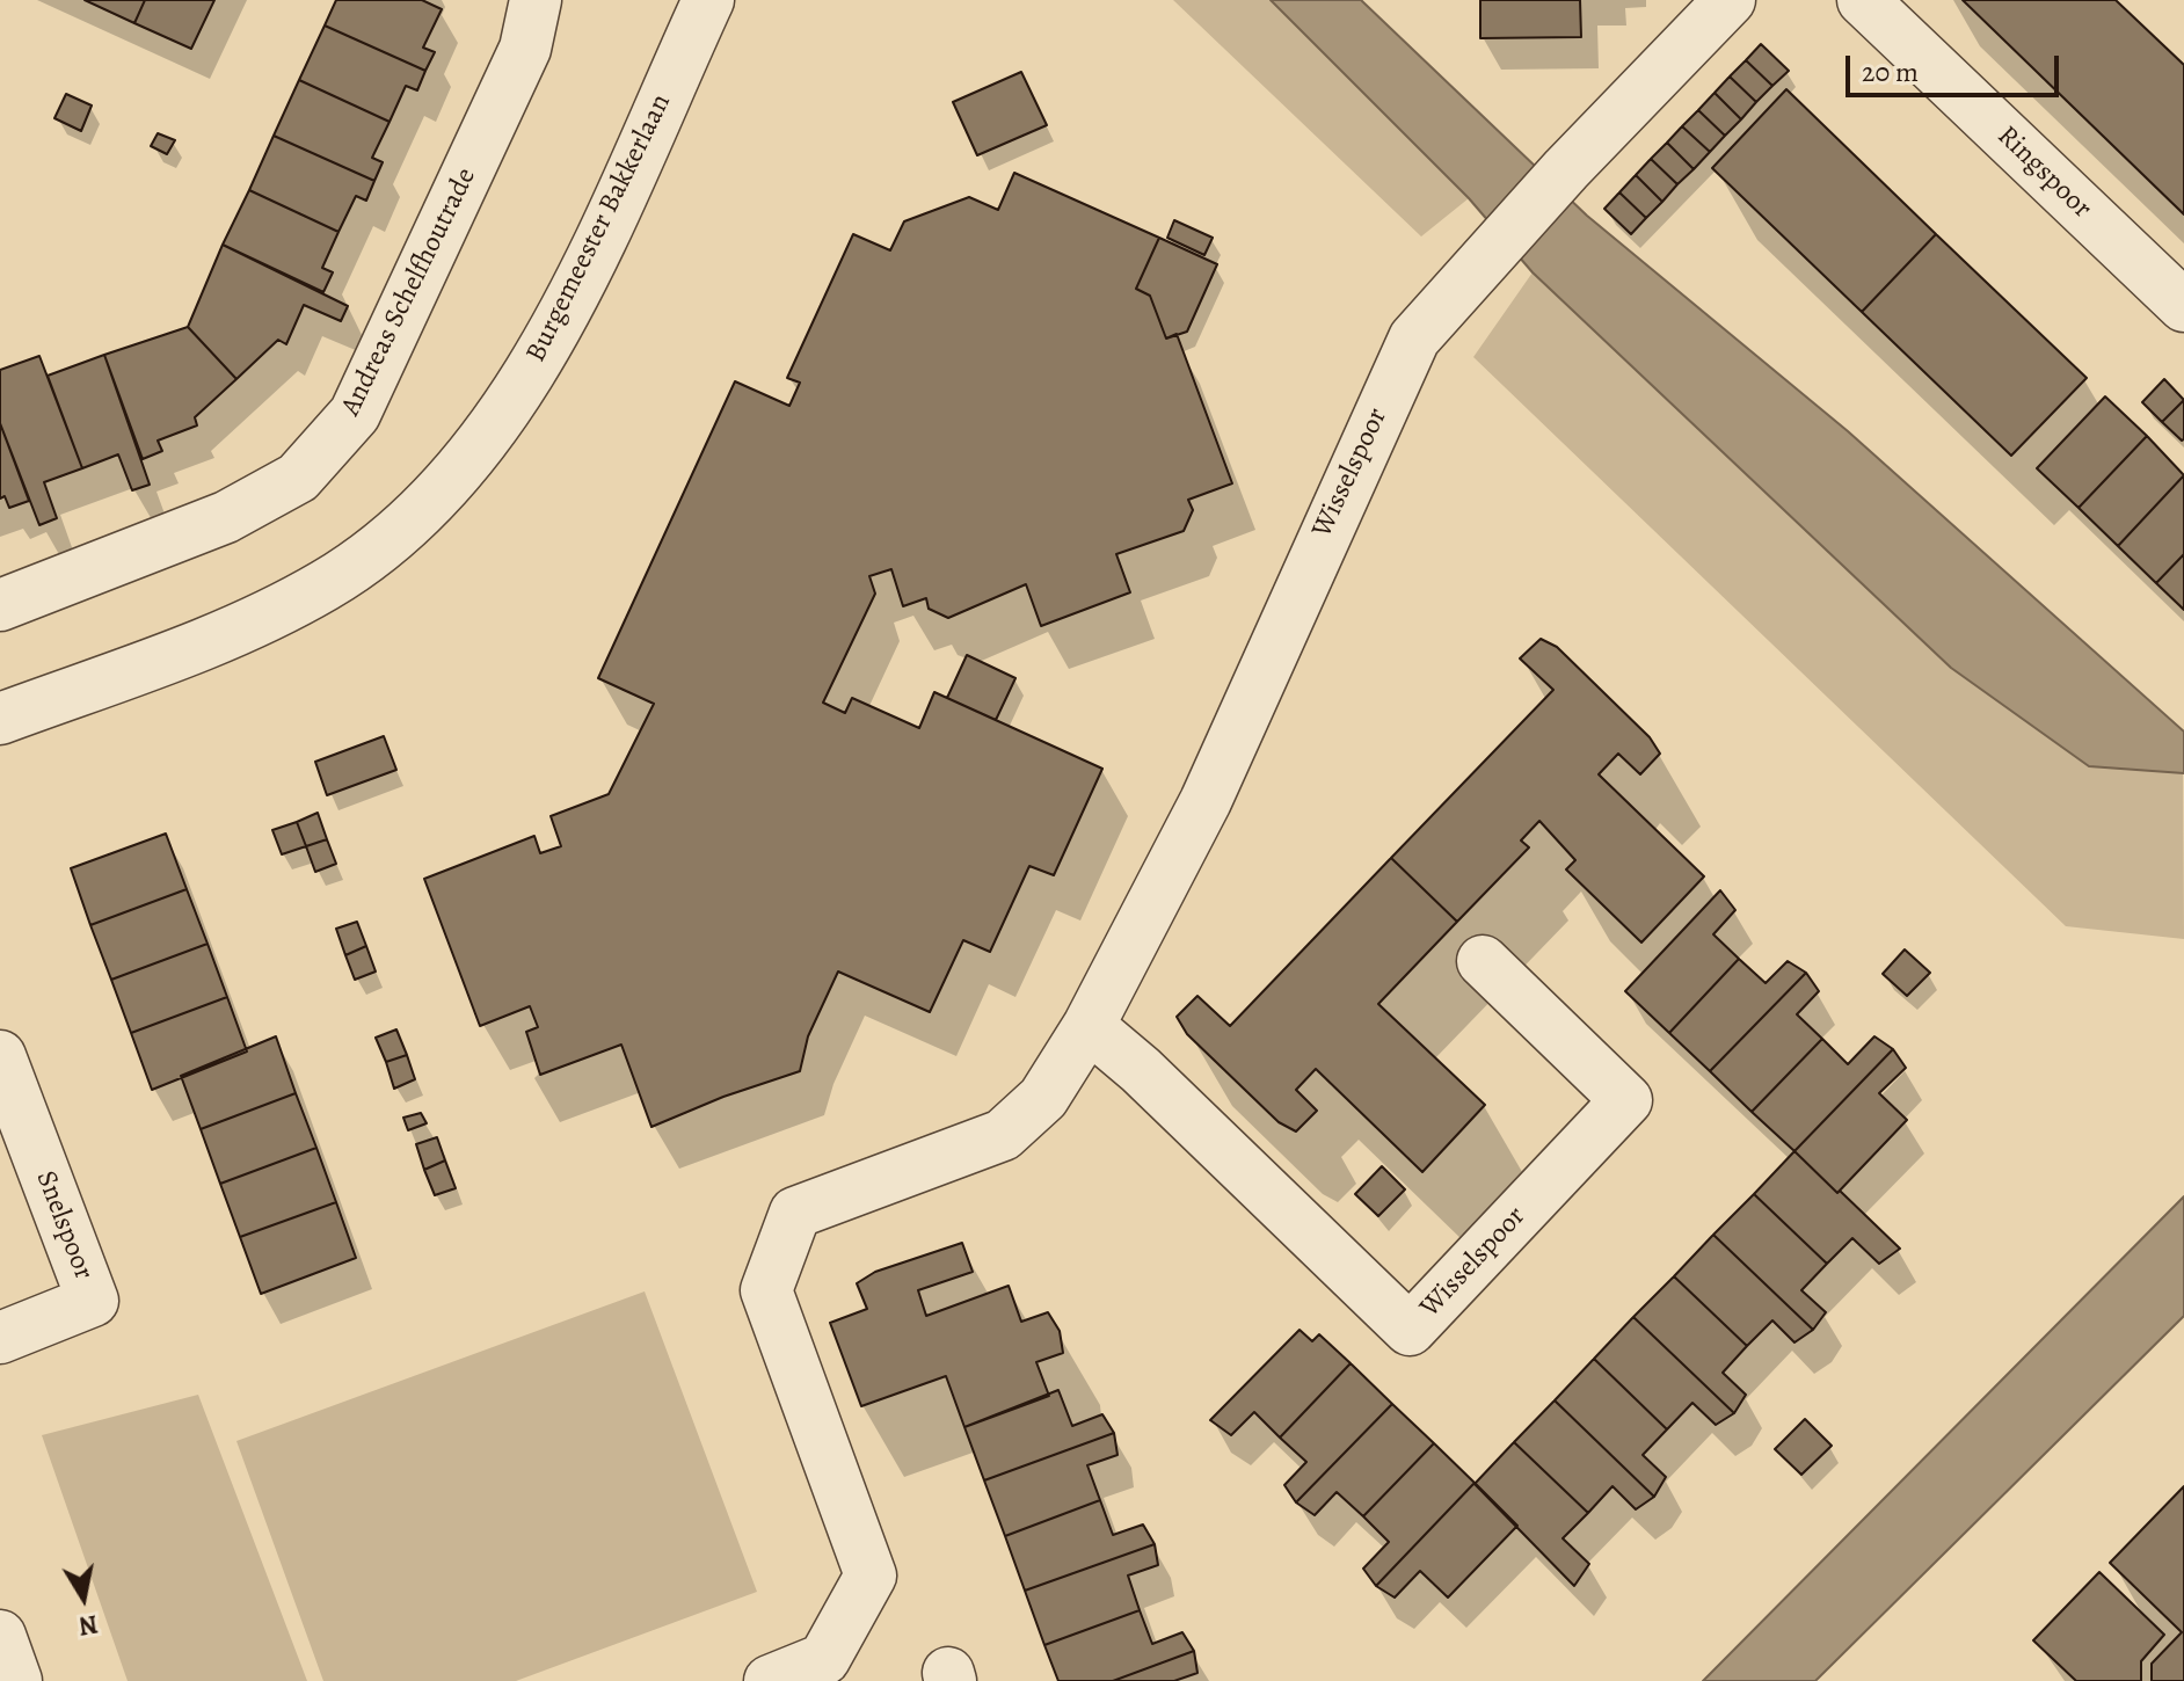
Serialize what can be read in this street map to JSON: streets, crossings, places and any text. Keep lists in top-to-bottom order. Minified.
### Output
{"streets":{"street":["Ringspoor","Burgemeester Bakkerlaan","Andreas Schelfhoutrade","Wisselspoor","Snelspoor"]},"scale_bar":"20 m","north":"bottom"}
